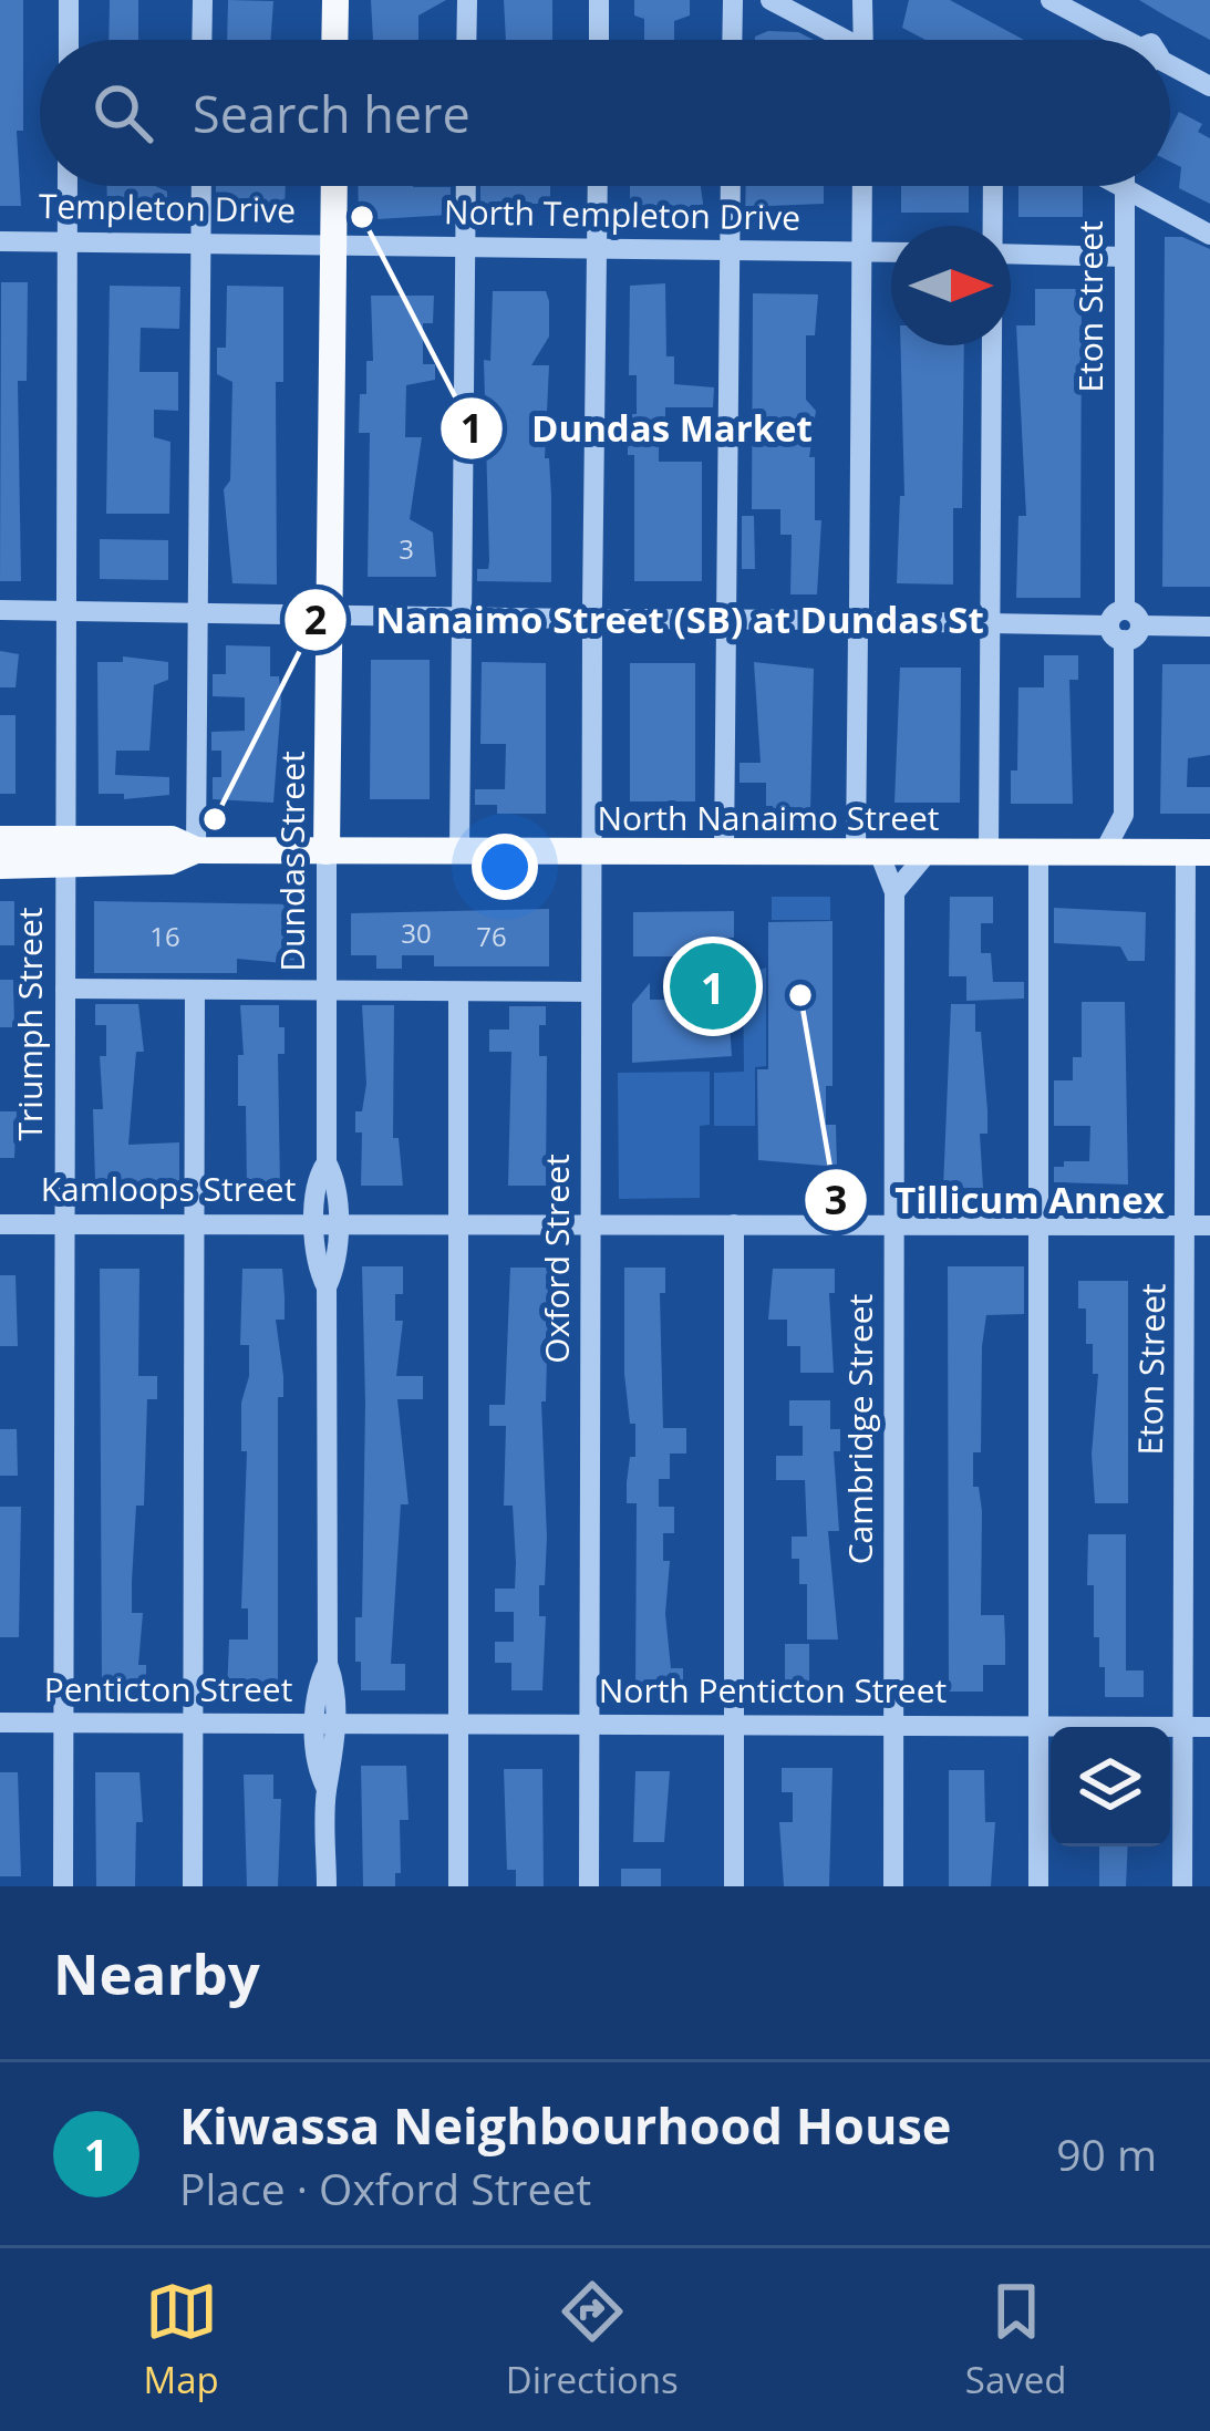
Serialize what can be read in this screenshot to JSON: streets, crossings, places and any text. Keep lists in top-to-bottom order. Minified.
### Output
{"streets":{"main road":["North Nanaimo Street","Dundas Street"],"street":["Templeton Drive","North Templeton Drive","Eton Street","Triumph Street","Kamloops Street","Oxford Street","Cambridge Street","Penticton Street","North Penticton Street"]},"crossings":[["Templeton Drive","North Templeton Drive"],["Templeton Drive","Dundas Street"],["Templeton Drive","Triumph Street"],["North Templeton Drive","Dundas Street"],["North Templeton Drive","Oxford Street"],["North Templeton Drive","Cambridge Street"],["Eton Street","North Nanaimo Street"],["Eton Street","Kamloops Street"],["Eton Street","North Penticton Street"],["North Nanaimo Street","Dundas Street"],["North Nanaimo Street","Triumph Street"],["North Nanaimo Street","Oxford Street"],["North Nanaimo Street","Cambridge Street"],["Dundas Street","Kamloops Street"],["Dundas Street","Penticton Street"],["Dundas Street","North Penticton Street"],["Triumph Street","Kamloops Street"],["Triumph Street","Penticton Street"],["Kamloops Street","Oxford Street"],["Kamloops Street","Cambridge Street"],["Oxford Street","North Penticton Street"],["Cambridge Street","North Penticton Street"],["Penticton Street","North Penticton Street"]],"places":["Dundas Market","Nanaimo Street (SB) at Dundas St","Tillicum Annex"],"house_numbers":["3","30","16","76"],"north":"right","page":{"search":"Search here","pins":"1","heading":"Nearby","list":[{"mark":"1","name":"Kiwassa Neighbourhood House","note":"Place · Oxford Street","value":"90 m"}],"nav":["Map","Directions","Saved"]}}
